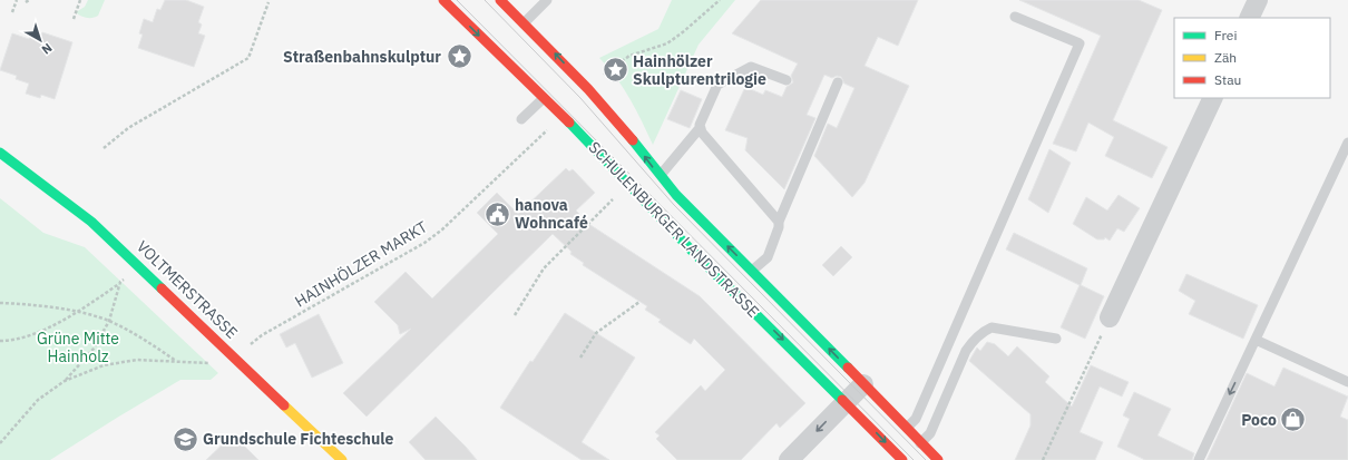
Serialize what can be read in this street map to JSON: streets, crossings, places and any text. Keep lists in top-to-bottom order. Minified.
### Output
{"streets":{"main road":["SCHULENBURGER LANDSTRASSE","VOLTMERSTRASSE"],"path":["HAINHÖLZER MARKT"]},"crossings":[["SCHULENBURGER LANDSTRASSE","HAINHÖLZER MARKT"],["HAINHÖLZER MARKT","VOLTMERSTRASSE"]],"parks":["Grüne Mitte Hainholz"],"places":{"place":["Straßenbahnskulptur","Hainhölzer Skulpturentrilogie"],"public building":["hanova Wohncafé"],"shop":["Poco"],"school or university":["Grundschule Fichteschule"]},"legend":["Frei","Zäh","Stau"],"north":"bottom right"}
